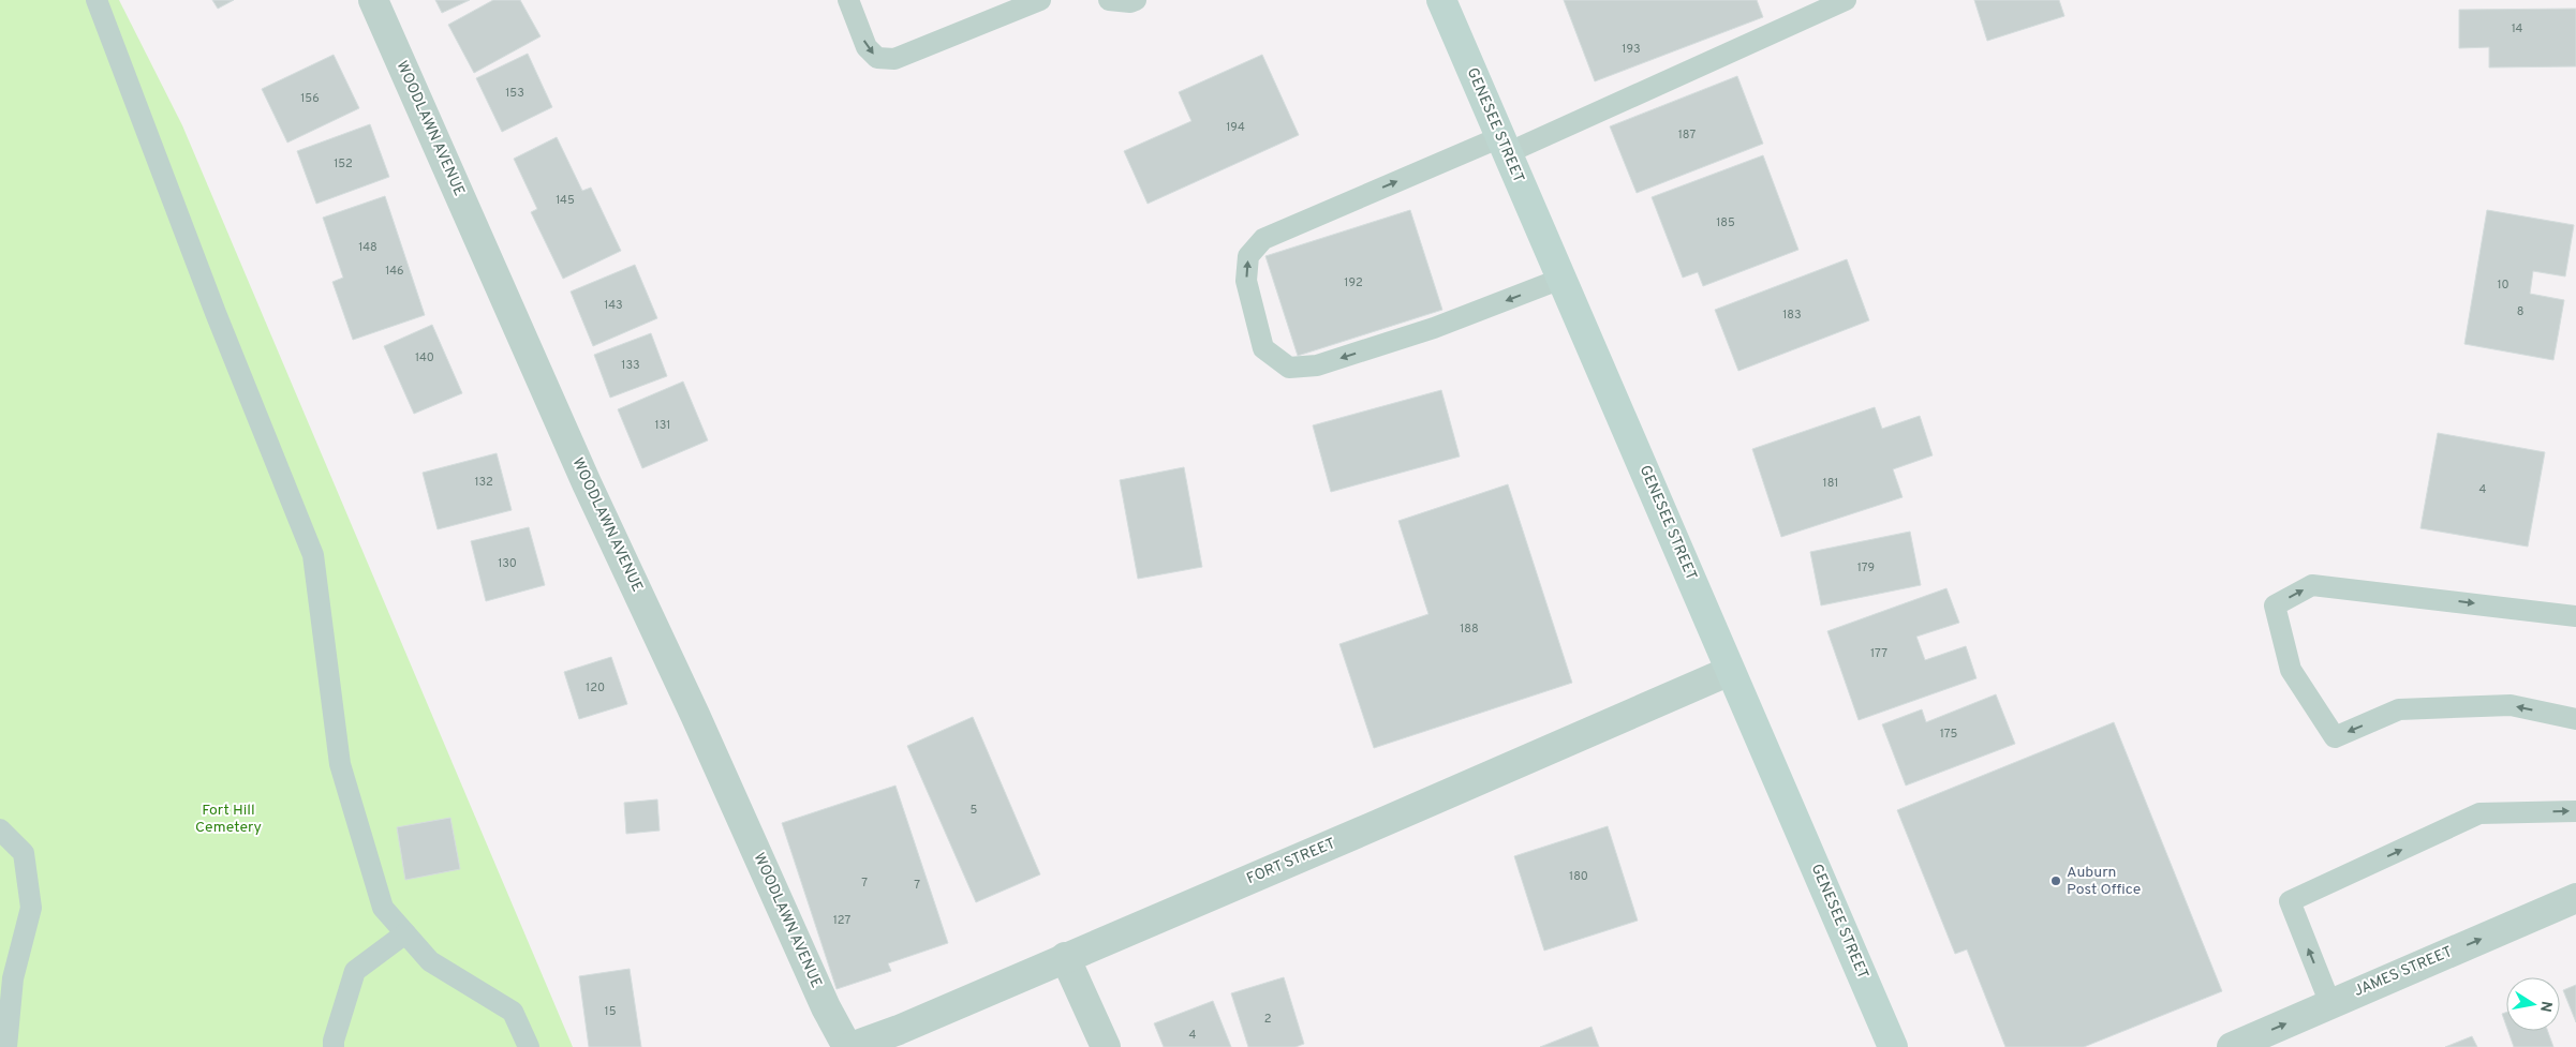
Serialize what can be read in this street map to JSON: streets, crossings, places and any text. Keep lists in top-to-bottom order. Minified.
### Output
{"streets":{"main road":["GENESEE STREET"],"street":["WOODLAWN AVENUE","FORT STREET","JAMES STREET"]},"crossings":[["GENESEE STREET","FORT STREET"],["WOODLAWN AVENUE","FORT STREET"]],"one_way":["JAMES STREET"],"parks":["Fort Hill Cemetery"],"places":["Auburn Post Office"],"house_numbers":["14","193","153","156","194","187","152","145","185","148","146","192","10","143","8","183","140","133","131","132","181","4","130","179","188","177","120","175","5","180","7","7","127","15","2","4"],"north":"right"}
